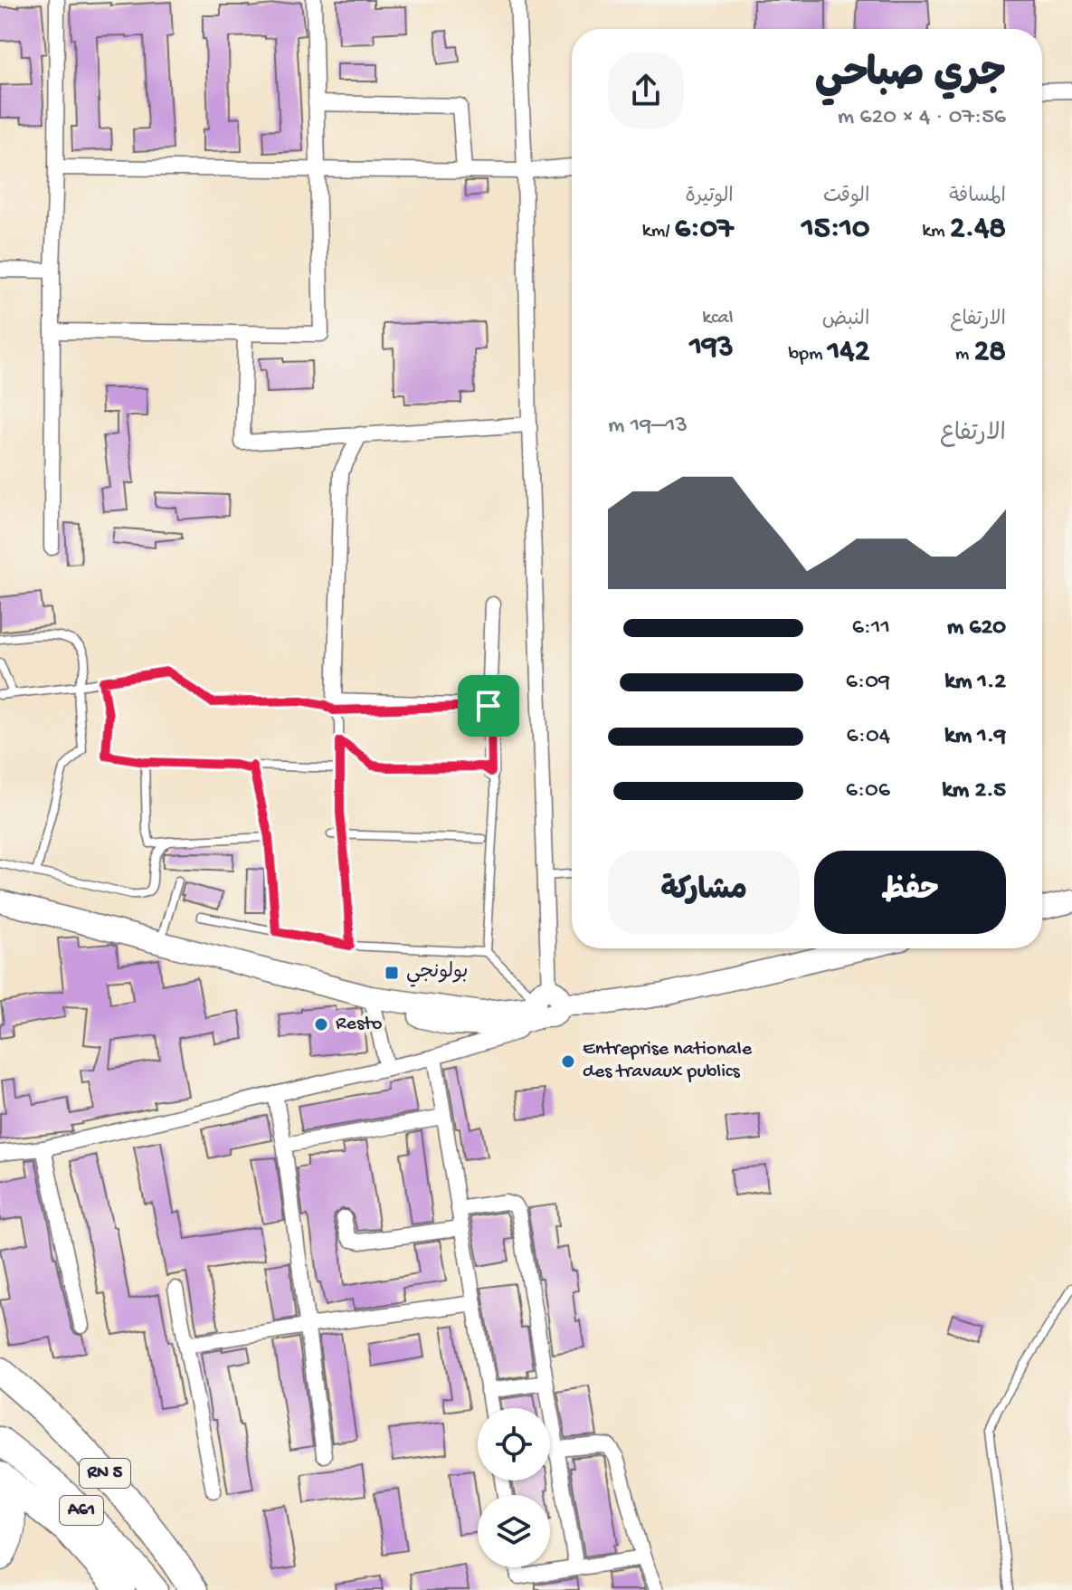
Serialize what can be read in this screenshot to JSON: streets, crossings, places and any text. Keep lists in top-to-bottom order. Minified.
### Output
{"streets":{"highway":["RN 5","A61"]},"places":{"transit":["بولونجي"],"other":["Resto","Entreprise nationale des travaux publics"]},"page":{"heading":["جري صباحي","07:56 · 4 × 620 m"],"stats":[["المسافة","2.48 km"],["الوقت","15:10"],["الوتيرة","6:07 /km"],["الارتفاع","28 m"],["النبض","142 bpm"],["kcal","193"]],"chart":["الارتفاع","13–19 m"],"list":[{"name":"620 m","note":"6:11"},{"name":"1.2 km","note":"6:09"},{"name":"1.9 km","note":"6:04"},{"name":"2.5 km","note":"6:06"}],"buttons":["حفظ","مشاركة"]}}
